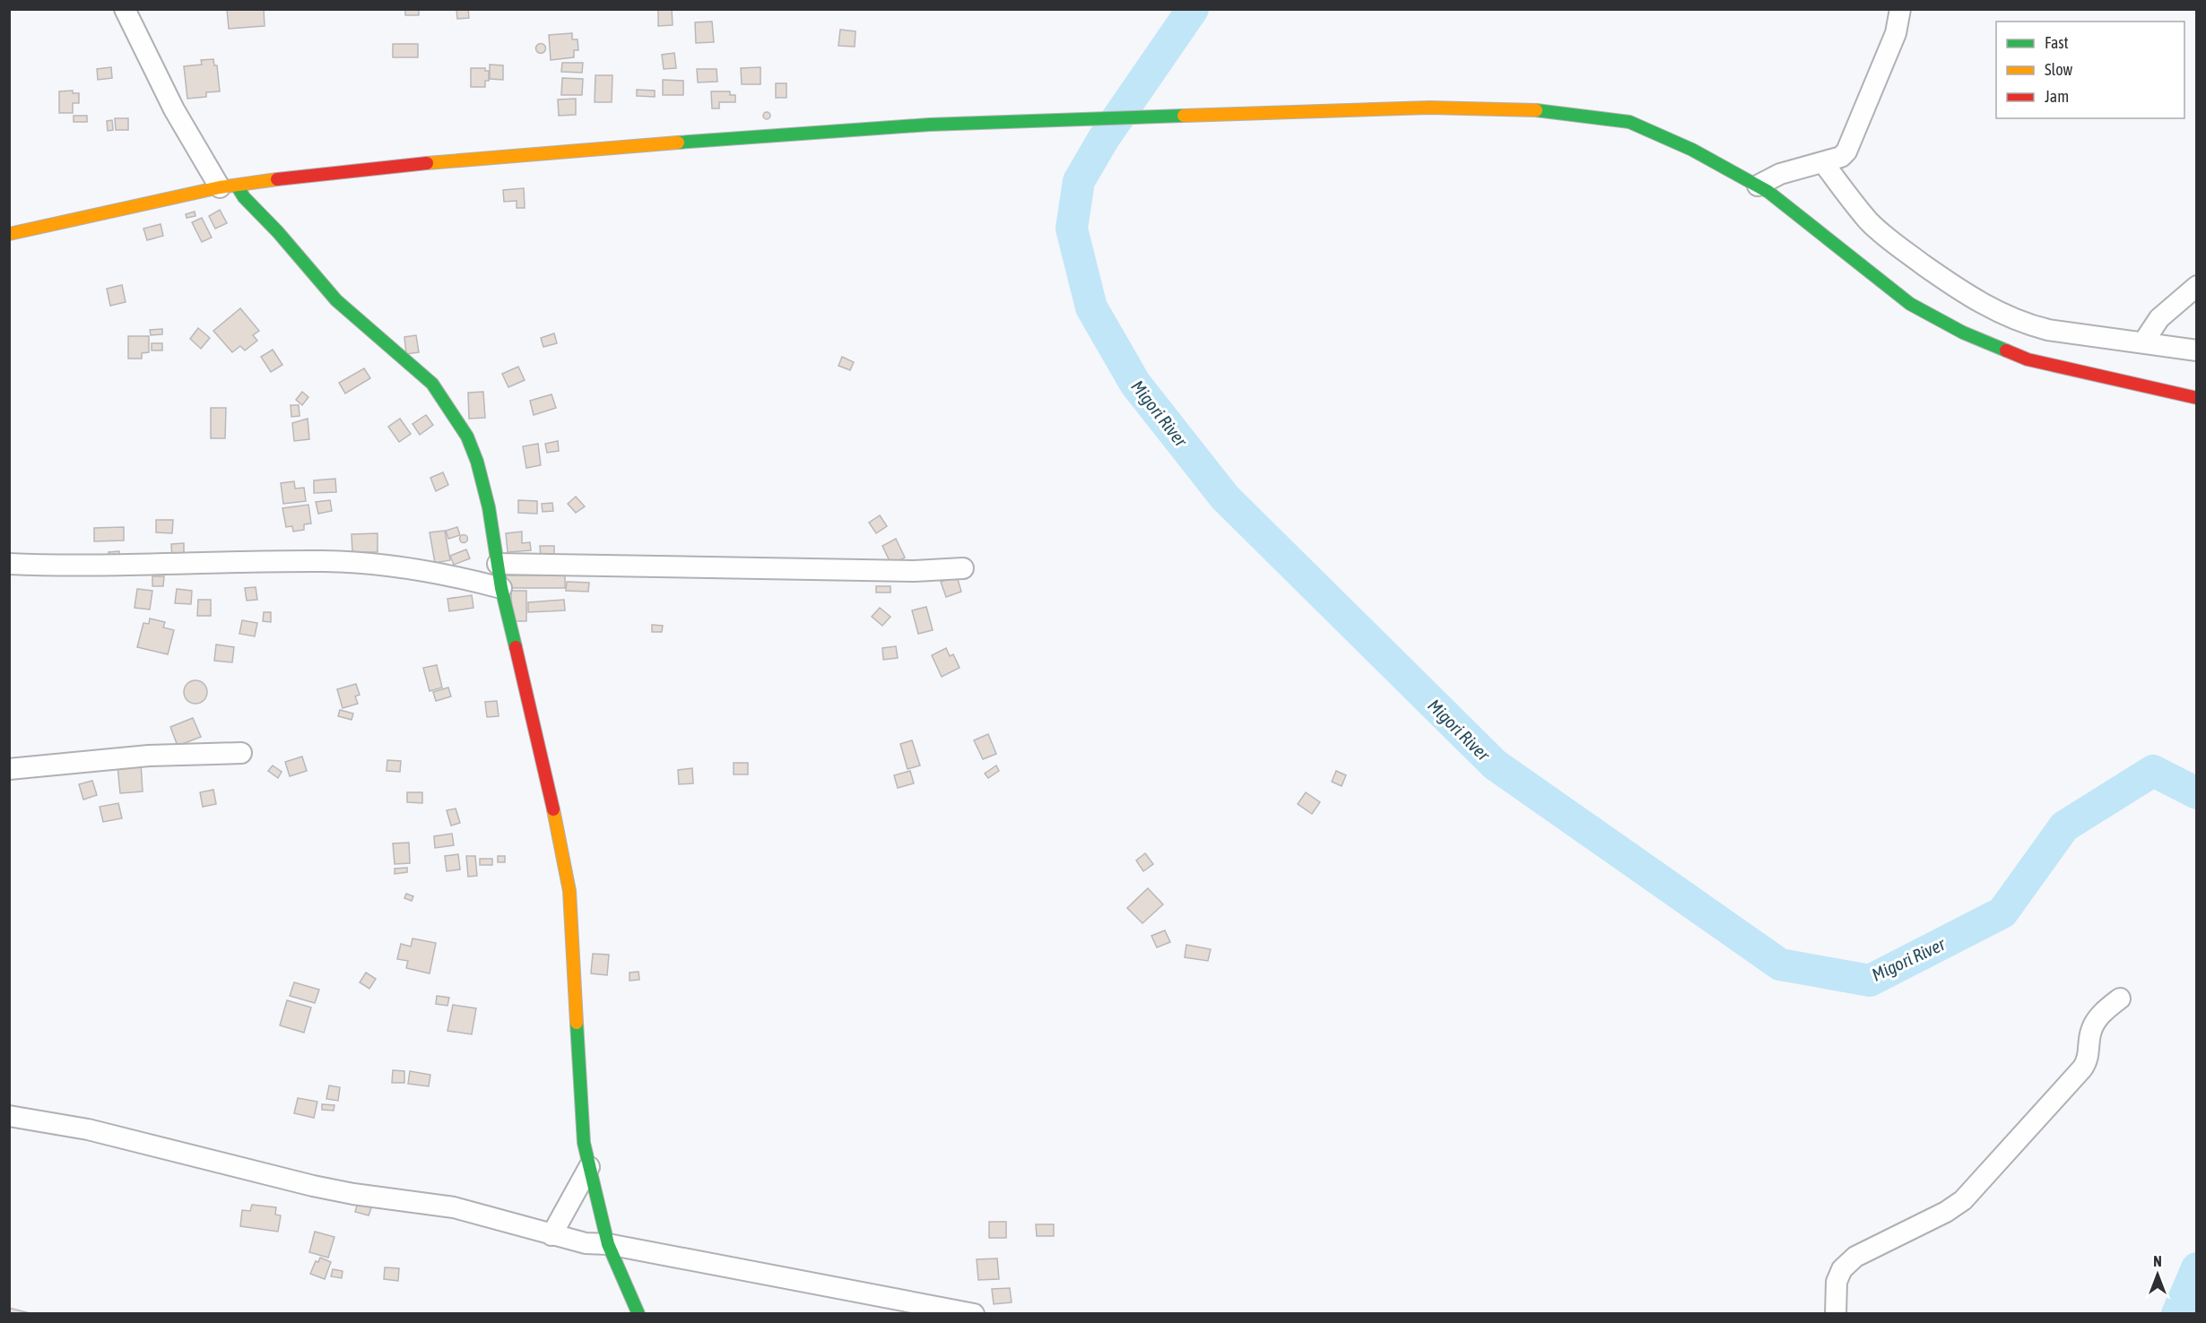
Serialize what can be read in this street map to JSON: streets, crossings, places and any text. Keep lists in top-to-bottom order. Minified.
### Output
{"water":["Migori River"],"legend":["Fast","Slow","Jam"],"north":"top"}
